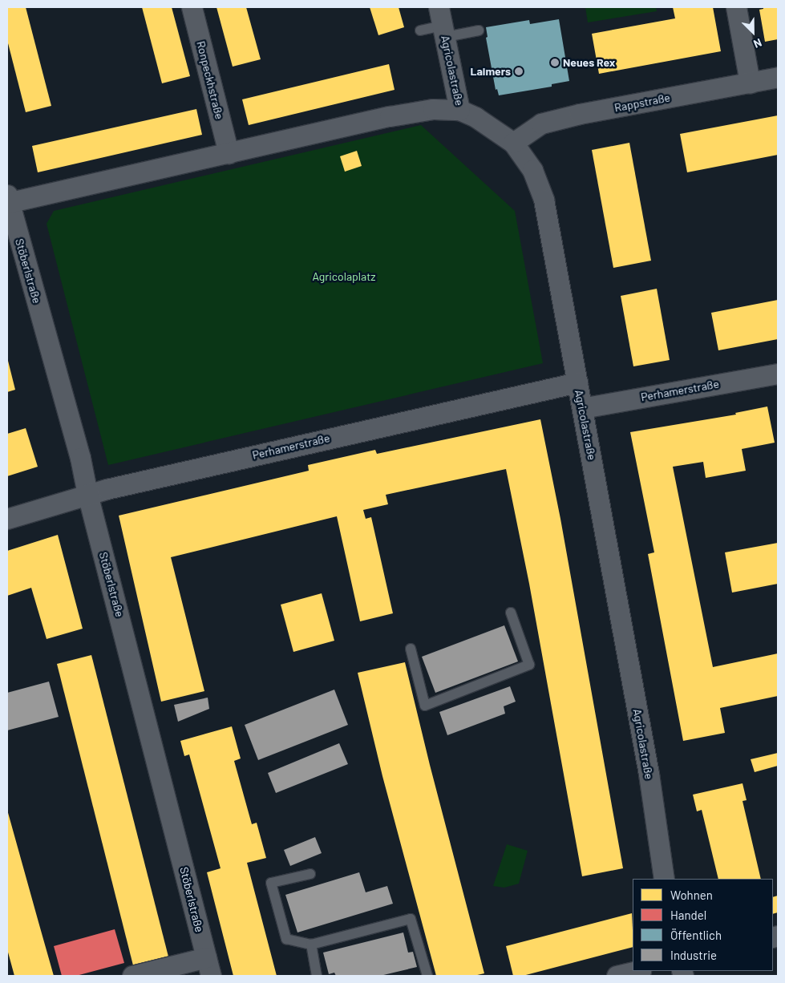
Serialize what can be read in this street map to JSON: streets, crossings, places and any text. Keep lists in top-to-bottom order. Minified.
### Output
{"streets":{"street":["Agricolastraße","Ronpeckhstraße","Rappstraße","Stöberlstraße","Perhamerstraße"]},"crossings":[["Agricolastraße","Rappstraße"],["Agricolastraße","Perhamerstraße"],["Stöberlstraße","Perhamerstraße"]],"parks":["Agricolaplatz"],"places":["Neues Rex","Laimers"],"legend":["Wohnen","Handel","Öffentlich","Industrie"],"north":"bottom right"}
